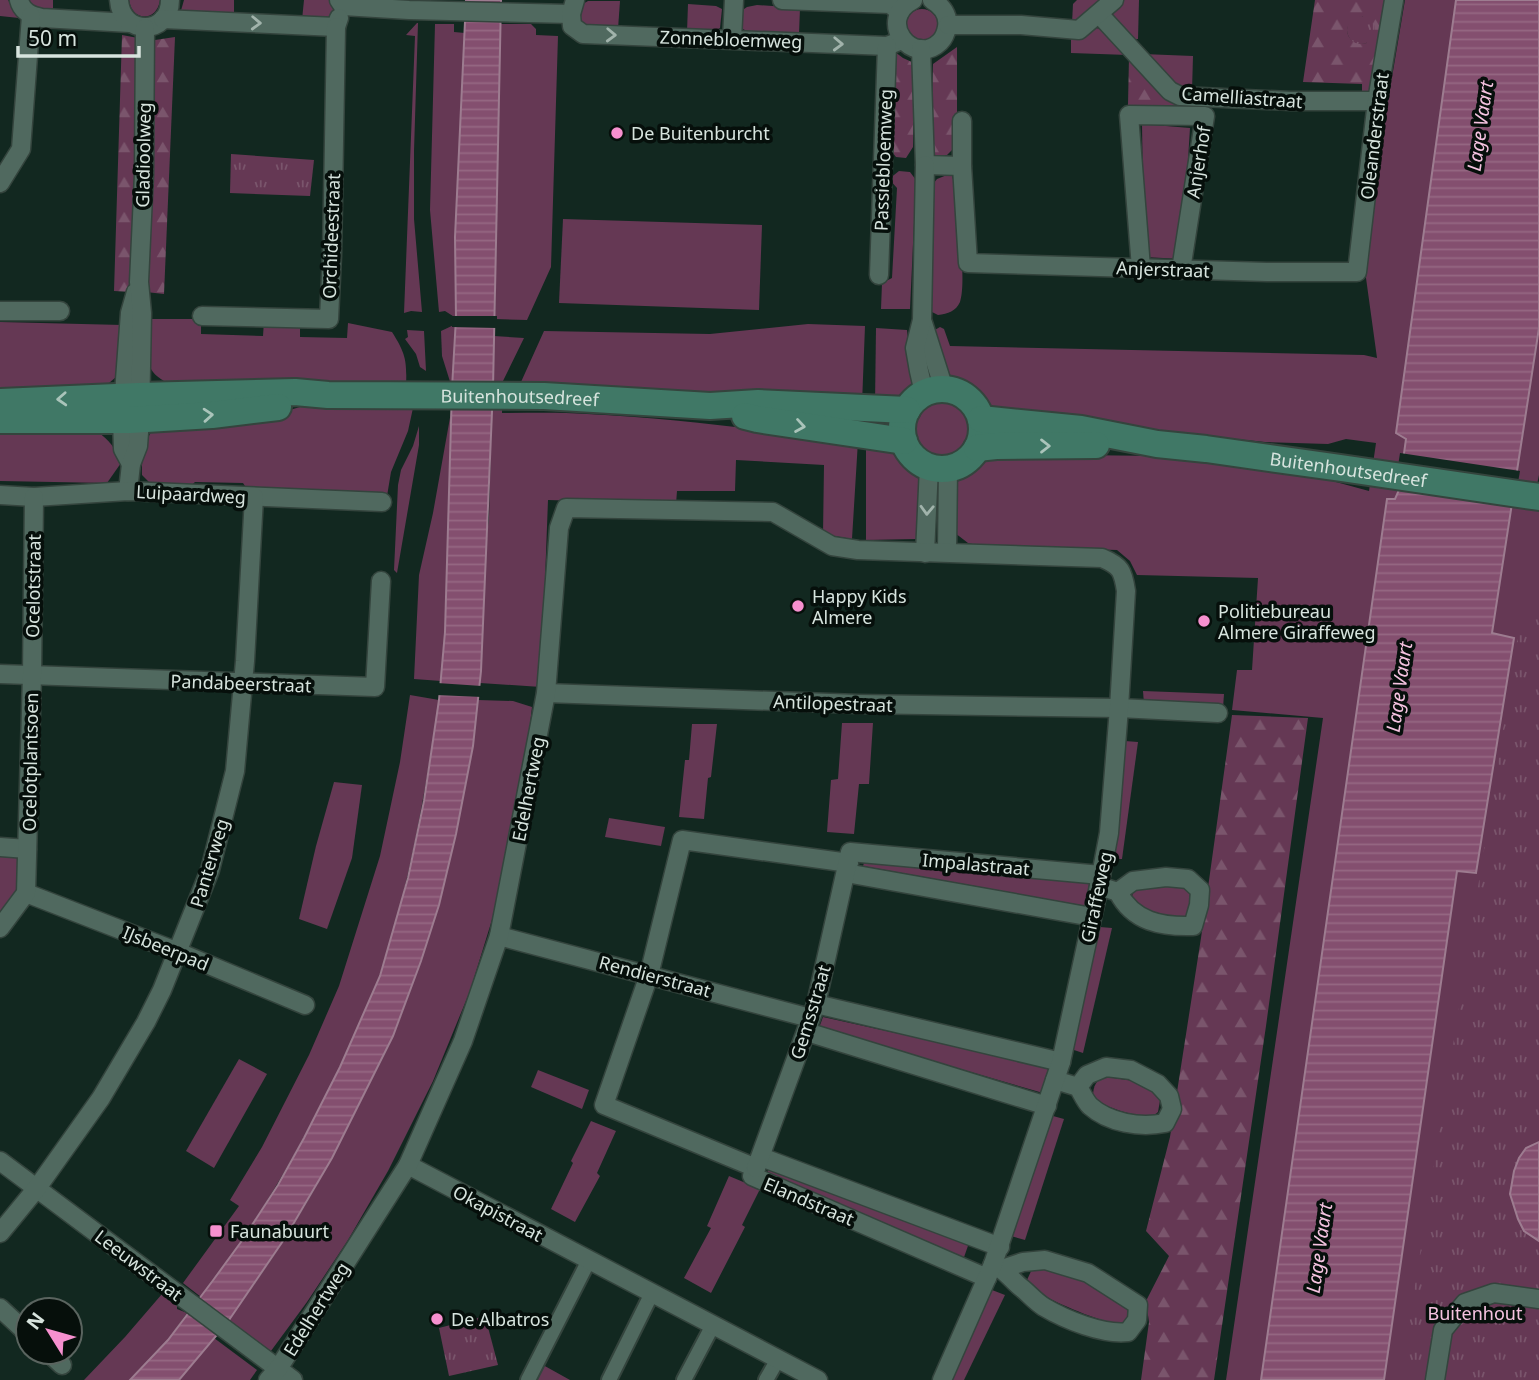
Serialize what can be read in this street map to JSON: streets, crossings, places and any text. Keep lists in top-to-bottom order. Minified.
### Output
{"streets":{"main road":["Buitenhoutsedreef"],"street":["Zonnebloemweg","Camelliastraat","Oleanderstraat","Gladioolweg","Passiebloemweg","Anjerhof","Orchideestraat","Anjerstraat","Luipaardweg","Ocelotstraat","Pandabeerstraat","Antilopestraat","Ocelotplantsoen","Edelhertweg","Panterweg","Impalastraat","Giraffeweg","IJsbeerpad","Rendierstraat","Gemsstraat","Elandstraat","Okapistraat","Leeuwstraat"]},"crossings":[["Zonnebloemweg","Passiebloemweg"],["Zonnebloemweg","Orchideestraat"],["Camelliastraat","Oleanderstraat"],["Oleanderstraat","Anjerstraat"],["Gladioolweg","Buitenhoutsedreef"],["Gladioolweg","Luipaardweg"],["Passiebloemweg","Buitenhoutsedreef"],["Anjerhof","Anjerstraat"],["Luipaardweg","Ocelotstraat"],["Luipaardweg","Panterweg"],["Ocelotstraat","Pandabeerstraat"],["Ocelotstraat","Ocelotplantsoen"],["Pandabeerstraat","Ocelotplantsoen"],["Pandabeerstraat","Panterweg"],["Antilopestraat","Edelhertweg"],["Antilopestraat","Giraffeweg"],["Ocelotplantsoen","IJsbeerpad"],["Edelhertweg","Giraffeweg"],["Edelhertweg","Rendierstraat"],["Edelhertweg","Okapistraat"],["Edelhertweg","Leeuwstraat"],["Panterweg","IJsbeerpad"],["Panterweg","Leeuwstraat"],["Impalastraat","Giraffeweg"],["Impalastraat","Rendierstraat"],["Impalastraat","Gemsstraat"],["Impalastraat","Elandstraat"],["Giraffeweg","Rendierstraat"],["Giraffeweg","Elandstraat"],["Rendierstraat","Gemsstraat"],["Rendierstraat","Elandstraat"],["Gemsstraat","Elandstraat"]],"water":["Lage Vaart"],"parks":["Buitenhout"],"places":{"other":["De Buitenburcht","Happy Kids Almere","Politiebureau Almere Giraffeweg","De Albatros"],"transit":["Faunabuurt"]},"scale_bar":"50 m","north":"top left"}
